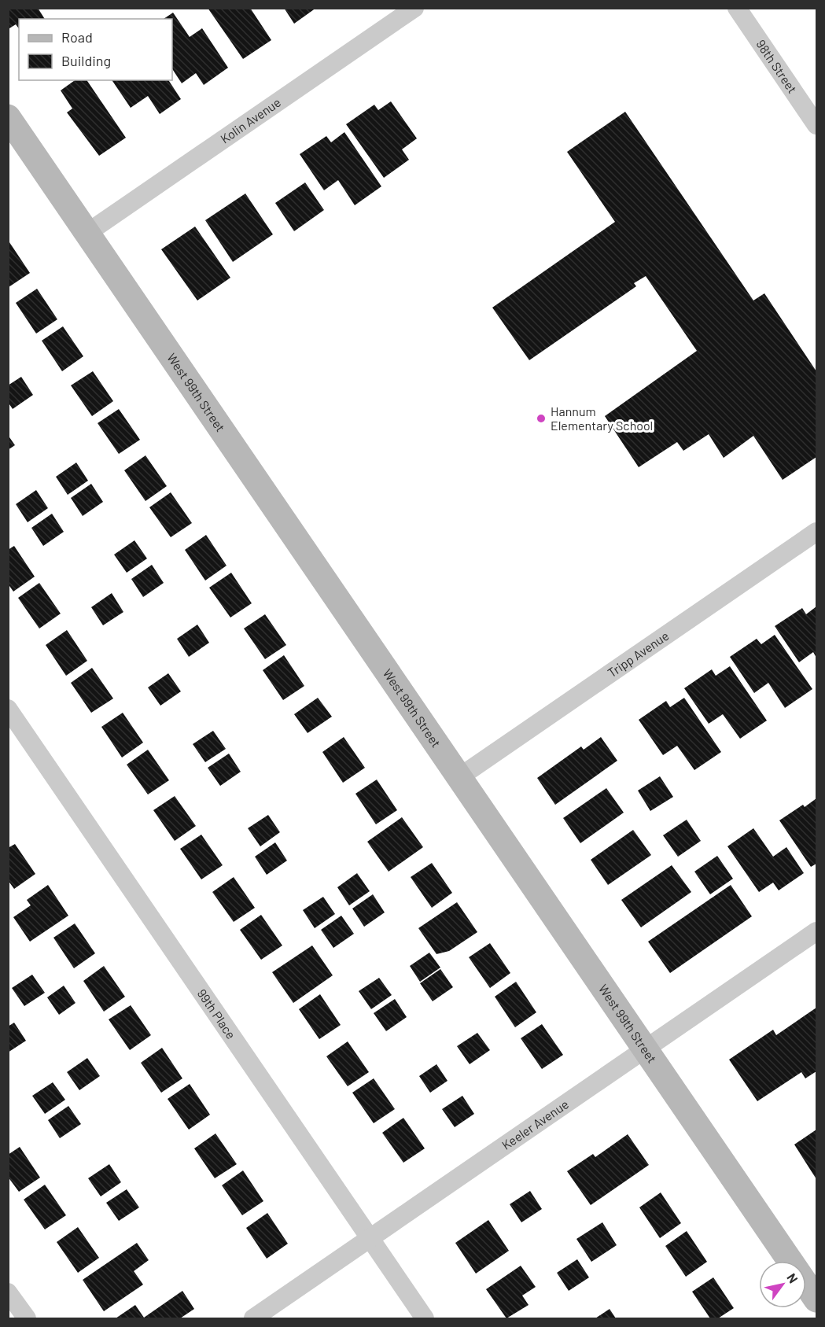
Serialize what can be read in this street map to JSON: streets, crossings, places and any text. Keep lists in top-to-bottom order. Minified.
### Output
{"streets":{"street":["98th Street","Kolin Avenue","West 99th Street","Tripp Avenue","99th Place","Keeler Avenue"]},"crossings":[["Kolin Avenue","West 99th Street"],["West 99th Street","Tripp Avenue"],["West 99th Street","Keeler Avenue"],["99th Place","Keeler Avenue"]],"places":["Hannum Elementary School"],"legend":["Road","Building"],"north":"top right"}
